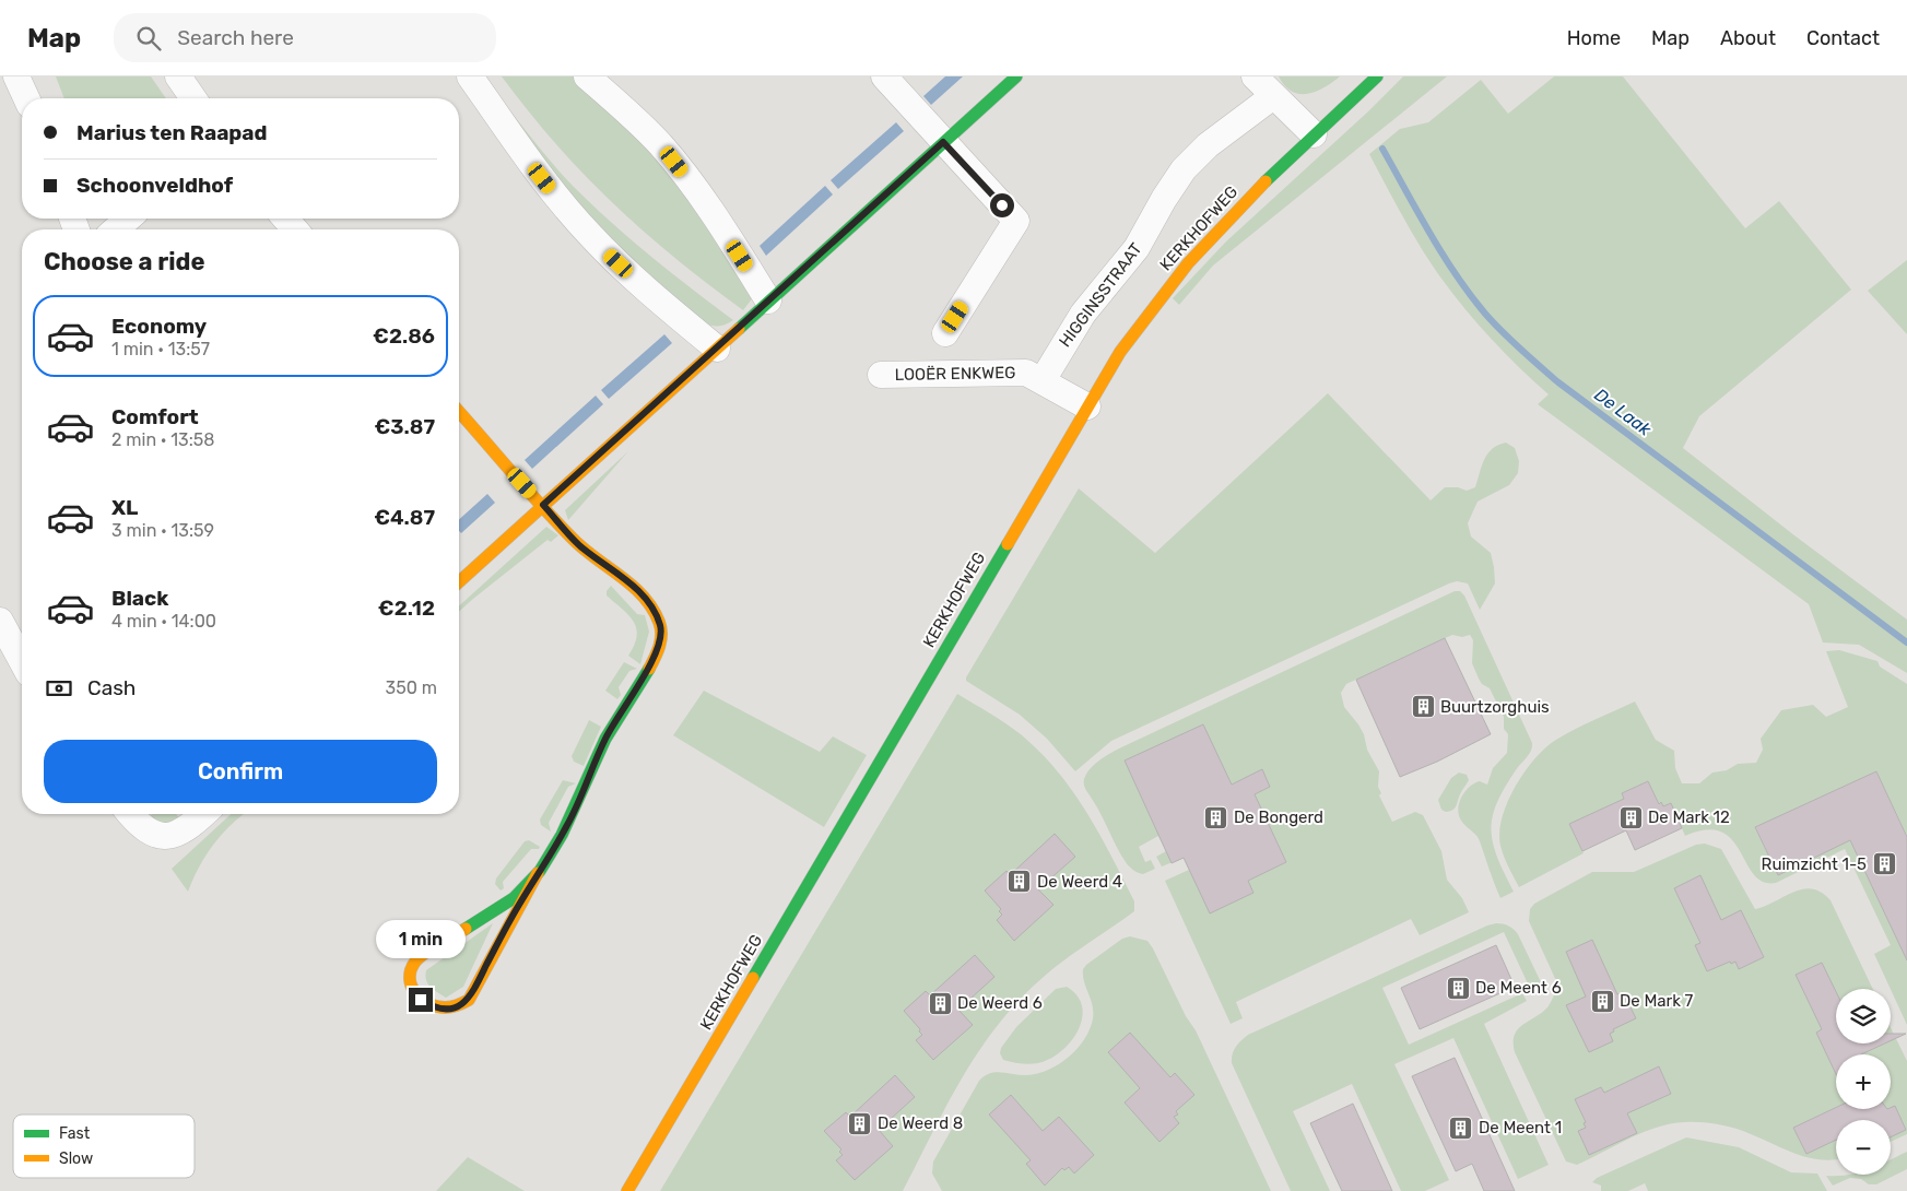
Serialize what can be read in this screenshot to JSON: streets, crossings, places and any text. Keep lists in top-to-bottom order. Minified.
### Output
{"streets":{"street":["KERKHOFWEG","HIGGINSSTRAAT","LOOËR ENKWEG"]},"crossings":[["KERKHOFWEG","LOOËR ENKWEG"],["HIGGINSSTRAAT","LOOËR ENKWEG"]],"water":["De Laak"],"places":{"building":["Buurtzorghuis","De Bongerd","De Mark 12","Ruimzicht 1-5","De Weerd 4","De Meent 6","De Mark 7","De Weerd 6","De Weerd 8","De Meent 1"]},"legend":["Fast","Slow"],"page":{"header":"Map","search":"Search here","nav":["Home","Map","About","Contact"],"banner":["Marius ten Raapad","Schoonveldhof"],"heading":"Choose a ride","list":[{"name":"Economy","note":"1 min · 13:57","value":"€2.86"},{"name":"Comfort","note":"2 min · 13:58","value":"€3.87"},{"name":"XL","note":"3 min · 13:59","value":"€4.87"},{"name":"Black","note":"4 min · 14:00","value":"€2.12"}],"pay":["Cash","350 m"],"buttons":"Confirm","bubble":"1 min","map_buttons":["+","−"]}}
